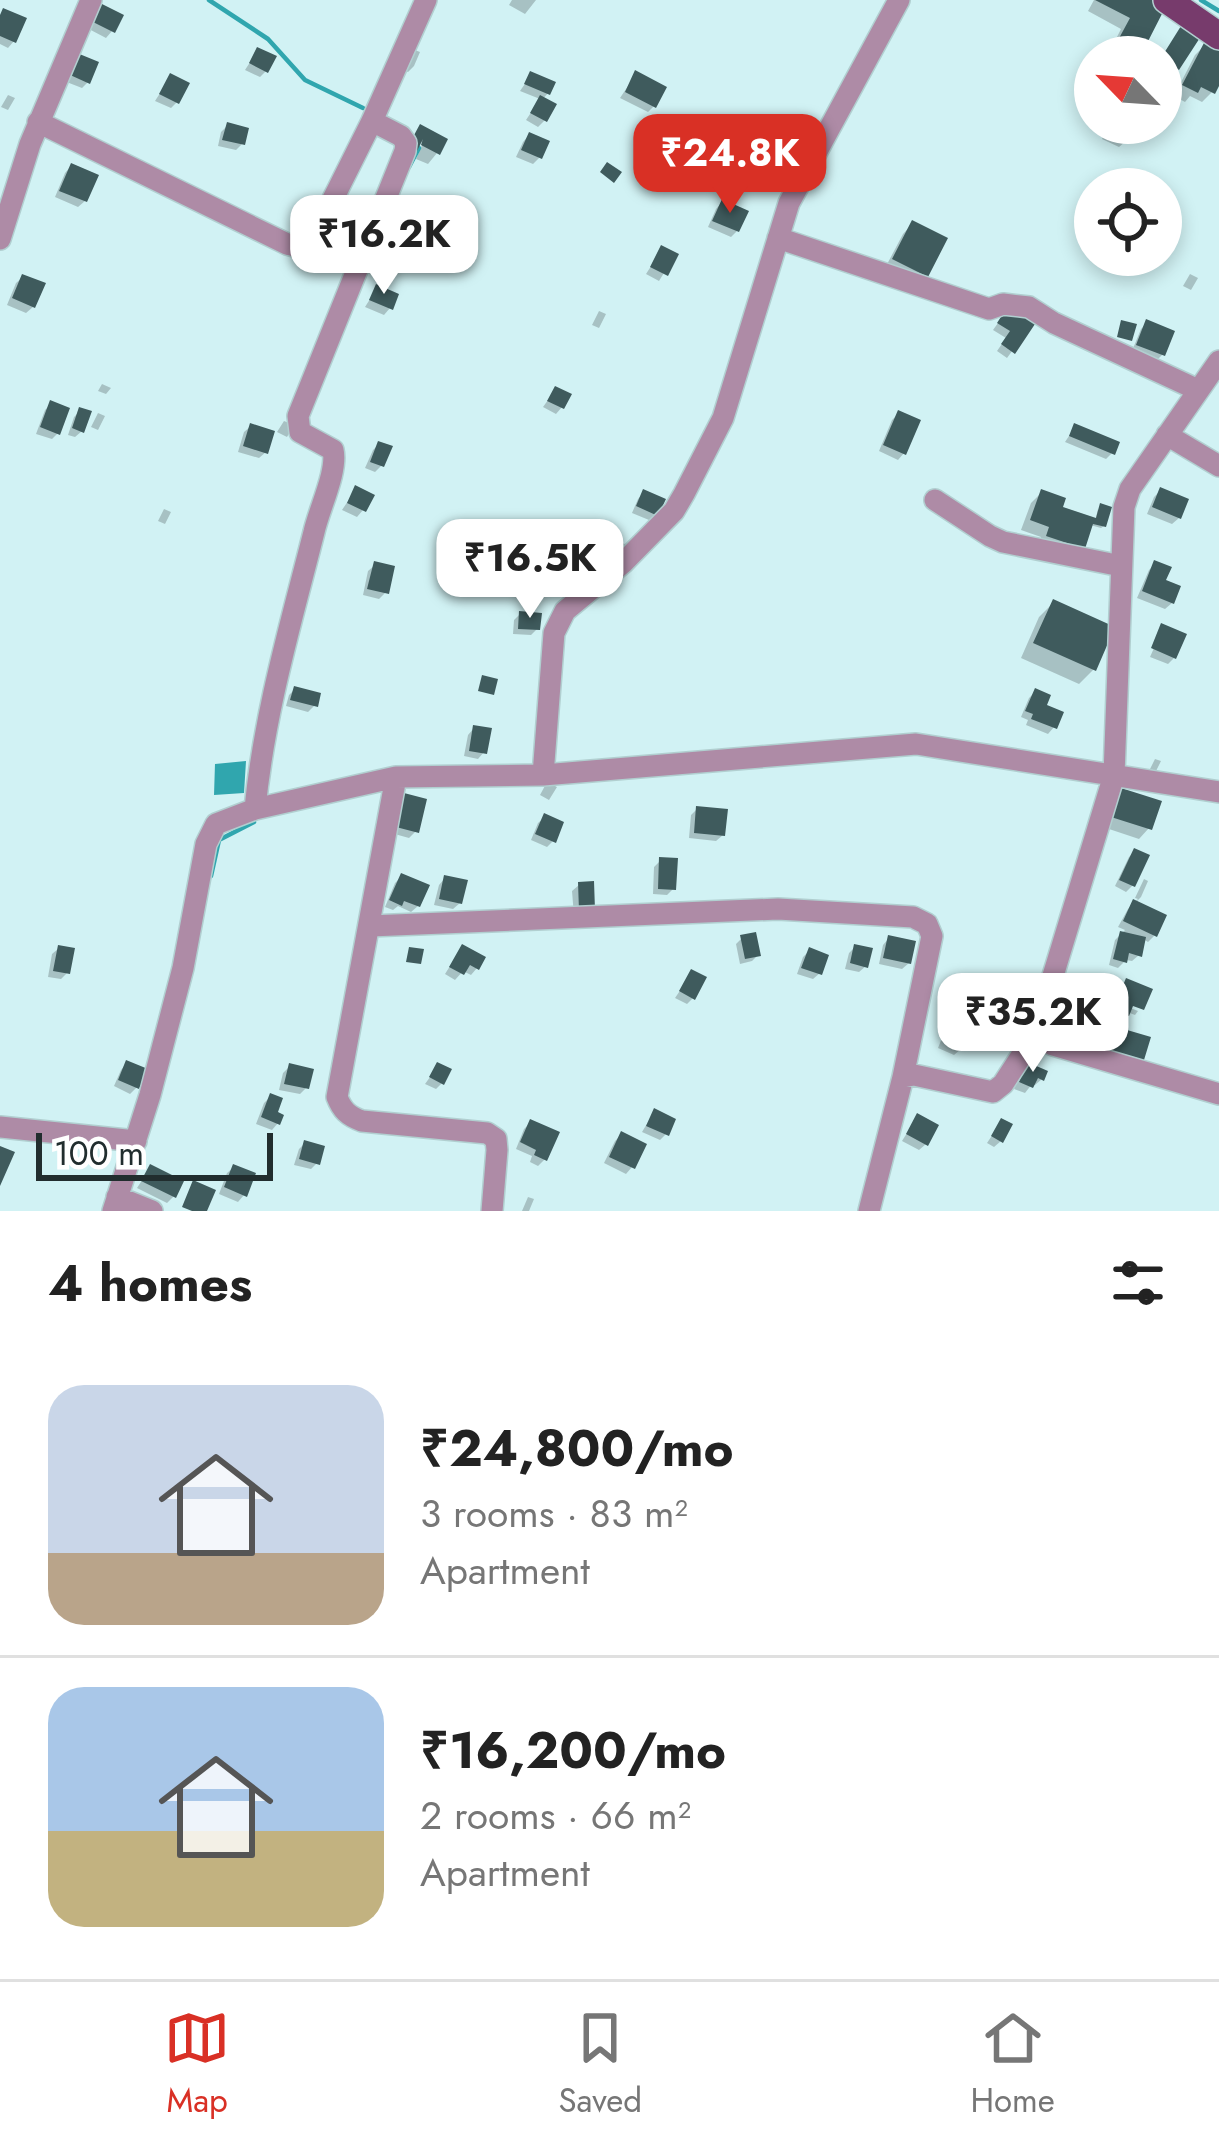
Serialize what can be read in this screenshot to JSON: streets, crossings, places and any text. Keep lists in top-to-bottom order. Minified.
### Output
{"scale_bar":"100 m","north":"top left","page":{"price":["₹24.8K","₹16.2K","₹16.5K","₹35.2K"],"scale":"100 m","heading":"4 homes","list":[{"name":"₹24,800/mo","note":"3 rooms · 83 m² · Apartment"},{"name":"₹16,200/mo","note":"2 rooms · 66 m² · Apartment"}],"tabs":["Map","Saved","Home"]}}
